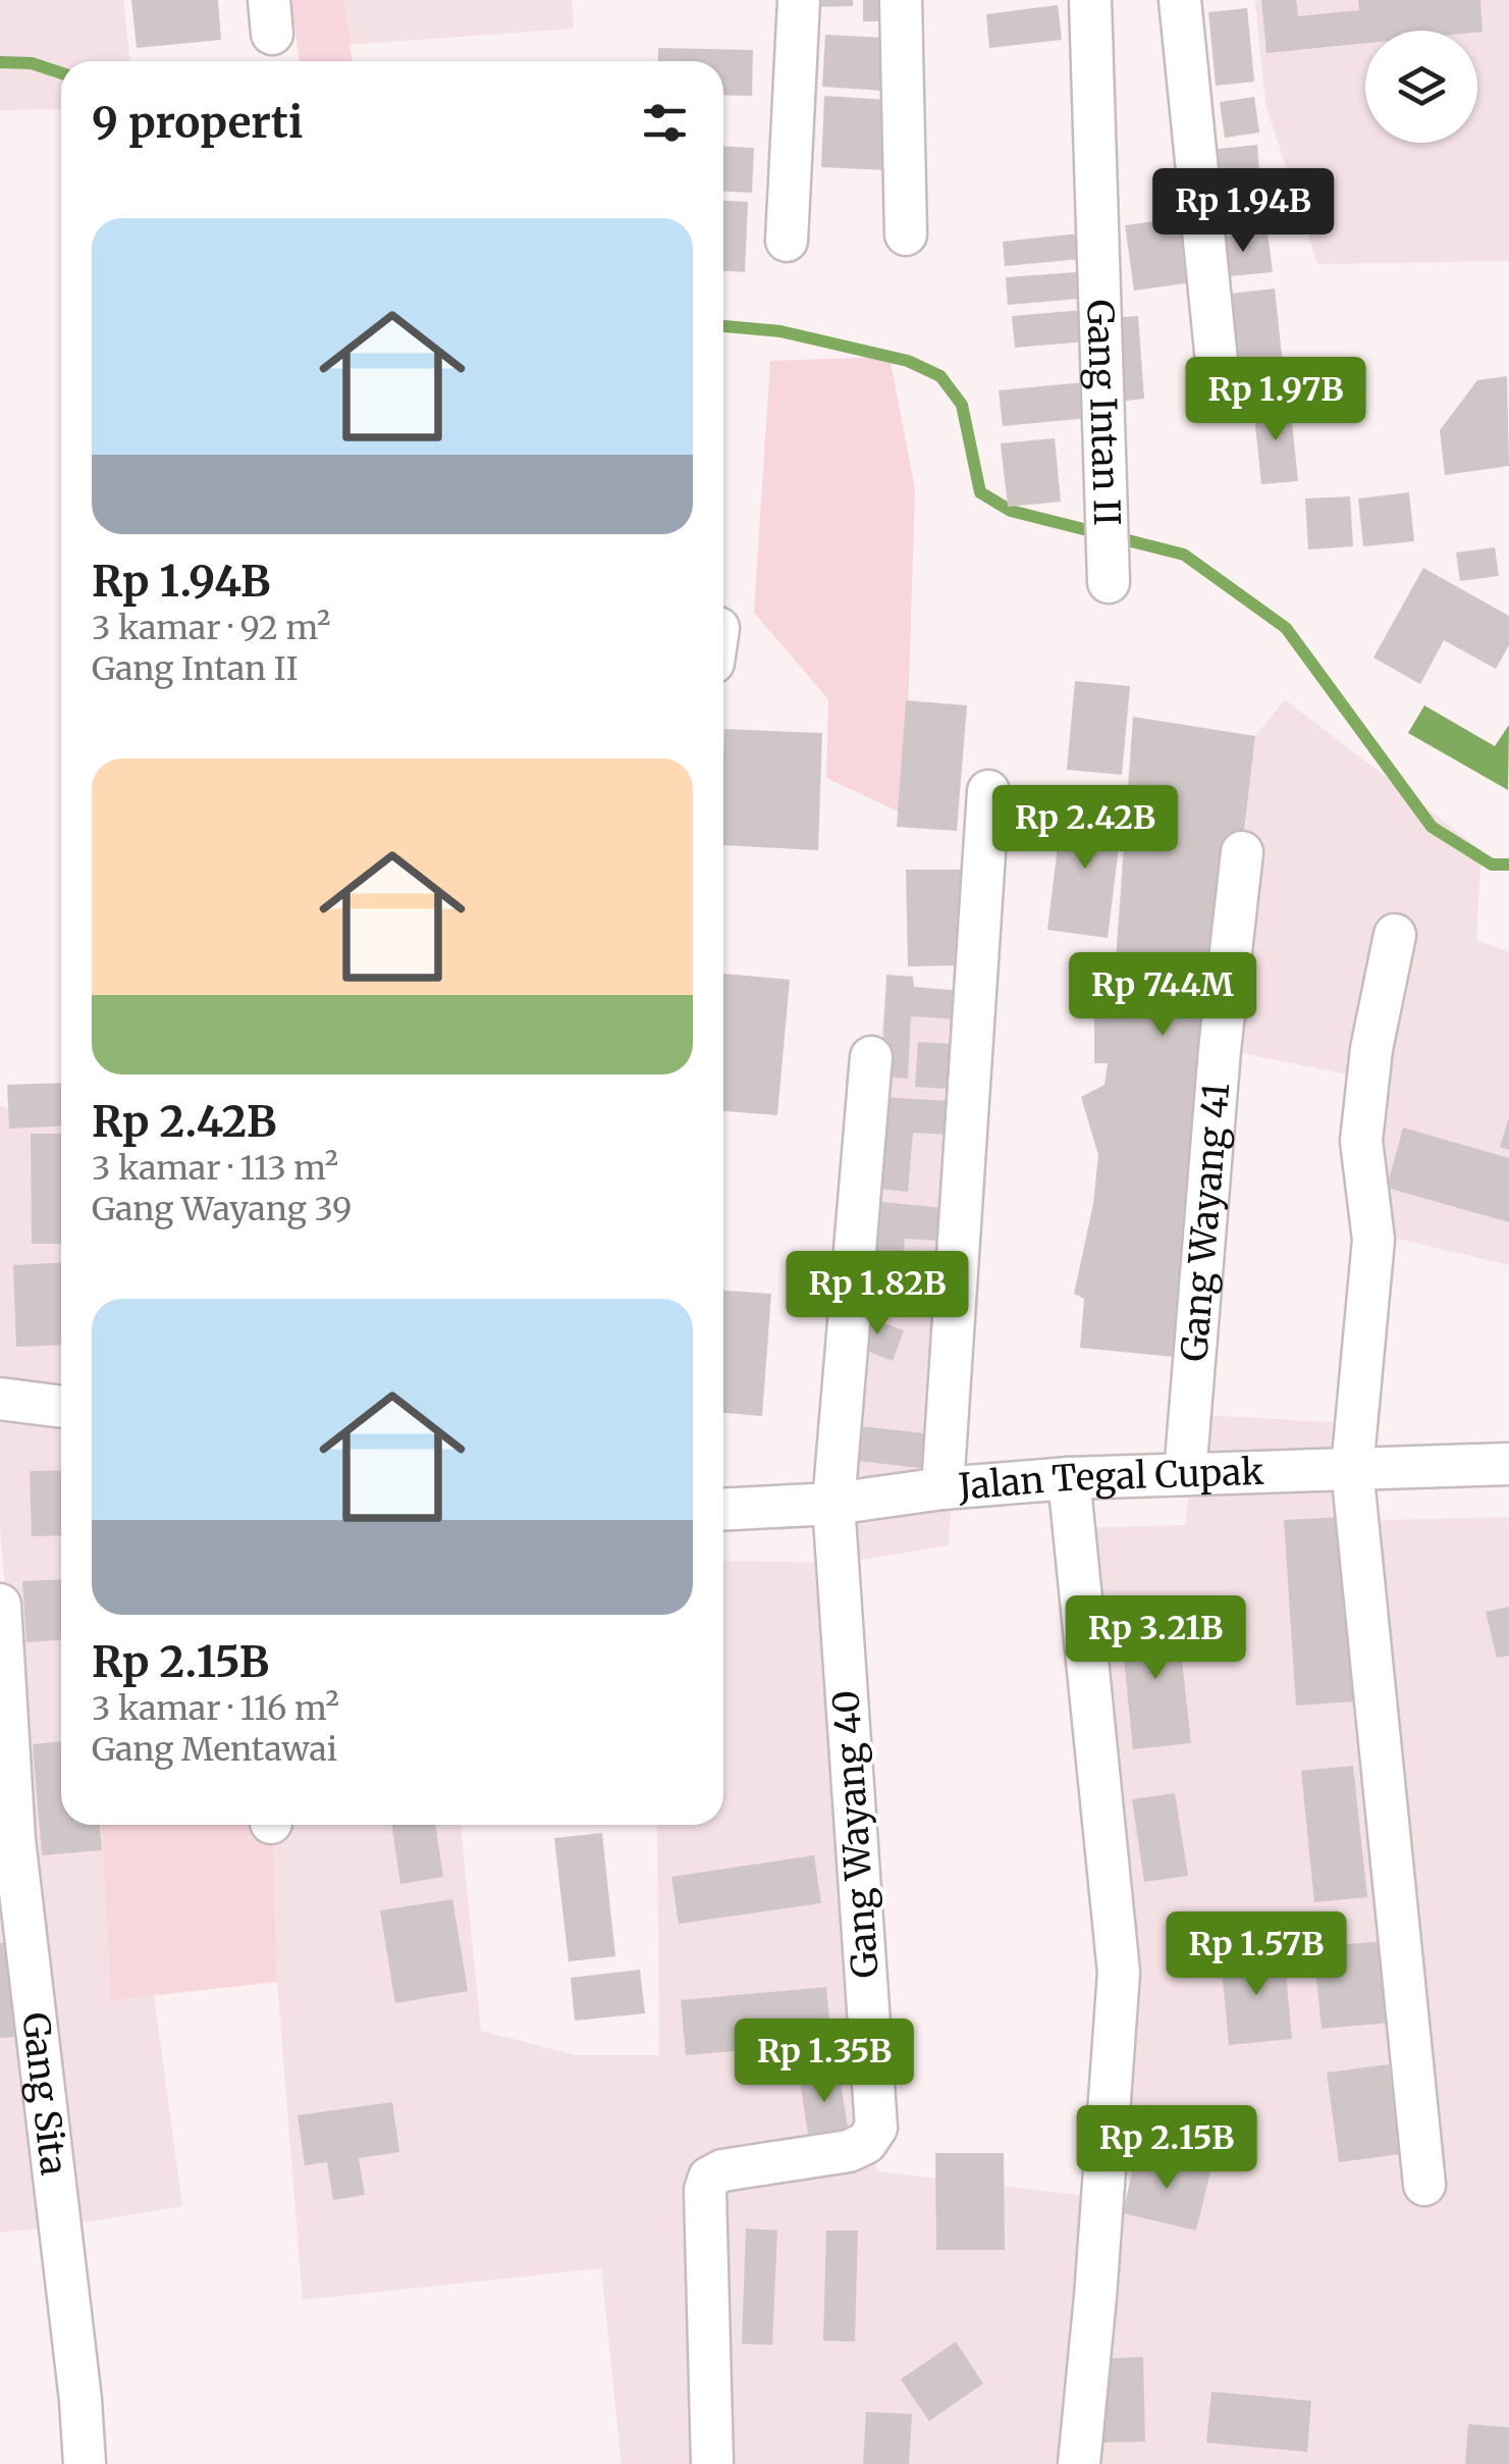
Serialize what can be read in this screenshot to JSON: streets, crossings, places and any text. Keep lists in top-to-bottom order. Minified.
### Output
{"streets":{"street":["Gang Intan II","Gang Wayang 41","Jalan Tegal Cupak","Gang Wayang 40","Gang Sita"]},"crossings":[["Gang Wayang 41","Jalan Tegal Cupak"],["Jalan Tegal Cupak","Gang Wayang 40"]],"page":{"heading":"9 properti","price":["Rp 1.94B","Rp 1.97B","Rp 2.42B","Rp 744M","Rp 1.82B","Rp 3.21B","Rp 1.57B","Rp 1.35B","Rp 2.15B"],"list":[{"name":"Rp 1.94B","note":"3 kamar · 92 m² · Gang Intan II"},{"name":"Rp 2.42B","note":"3 kamar · 113 m² · Gang Wayang 39"},{"name":"Rp 2.15B","note":"3 kamar · 116 m² · Gang Mentawai"}]}}
